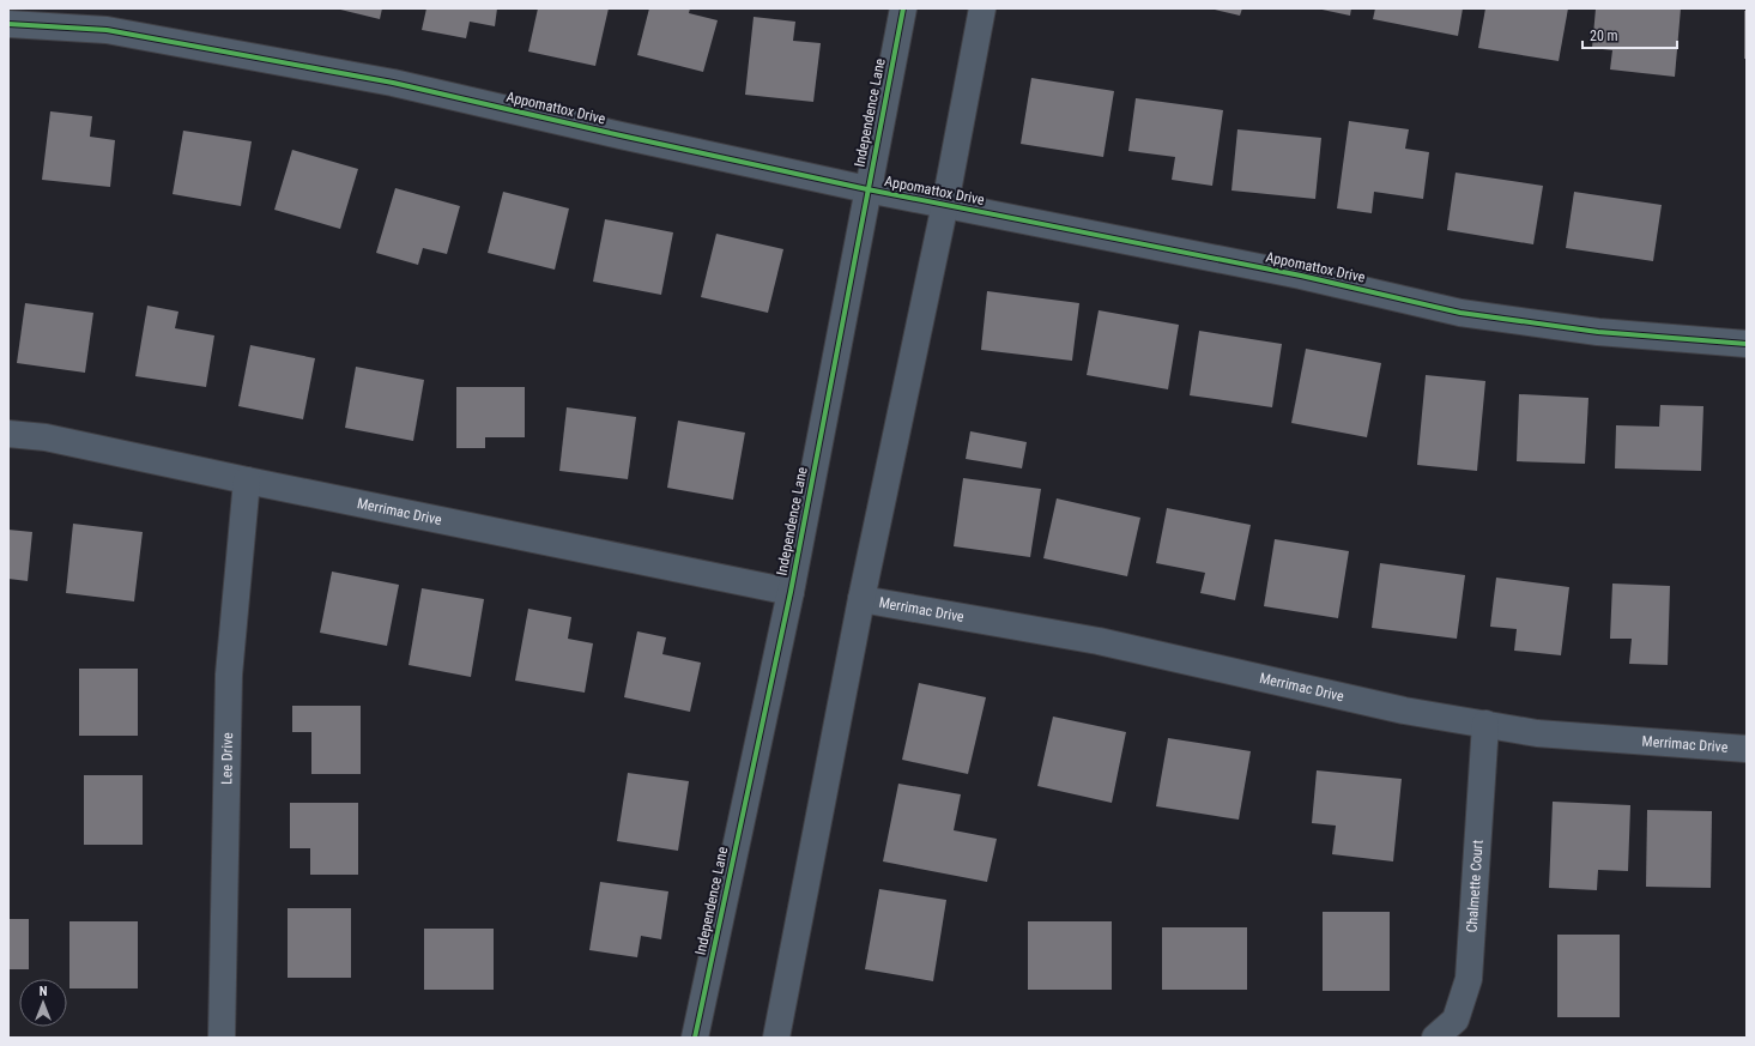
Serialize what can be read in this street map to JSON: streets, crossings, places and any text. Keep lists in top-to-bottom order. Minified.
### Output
{"streets":{"street":["Appomattox Drive","Independence Lane","Merrimac Drive","Lee Drive","Chalmette Court"]},"crossings":[["Appomattox Drive","Independence Lane"],["Independence Lane","Merrimac Drive"],["Merrimac Drive","Lee Drive"],["Merrimac Drive","Chalmette Court"]],"scale_bar":"20 m","north":"top"}
